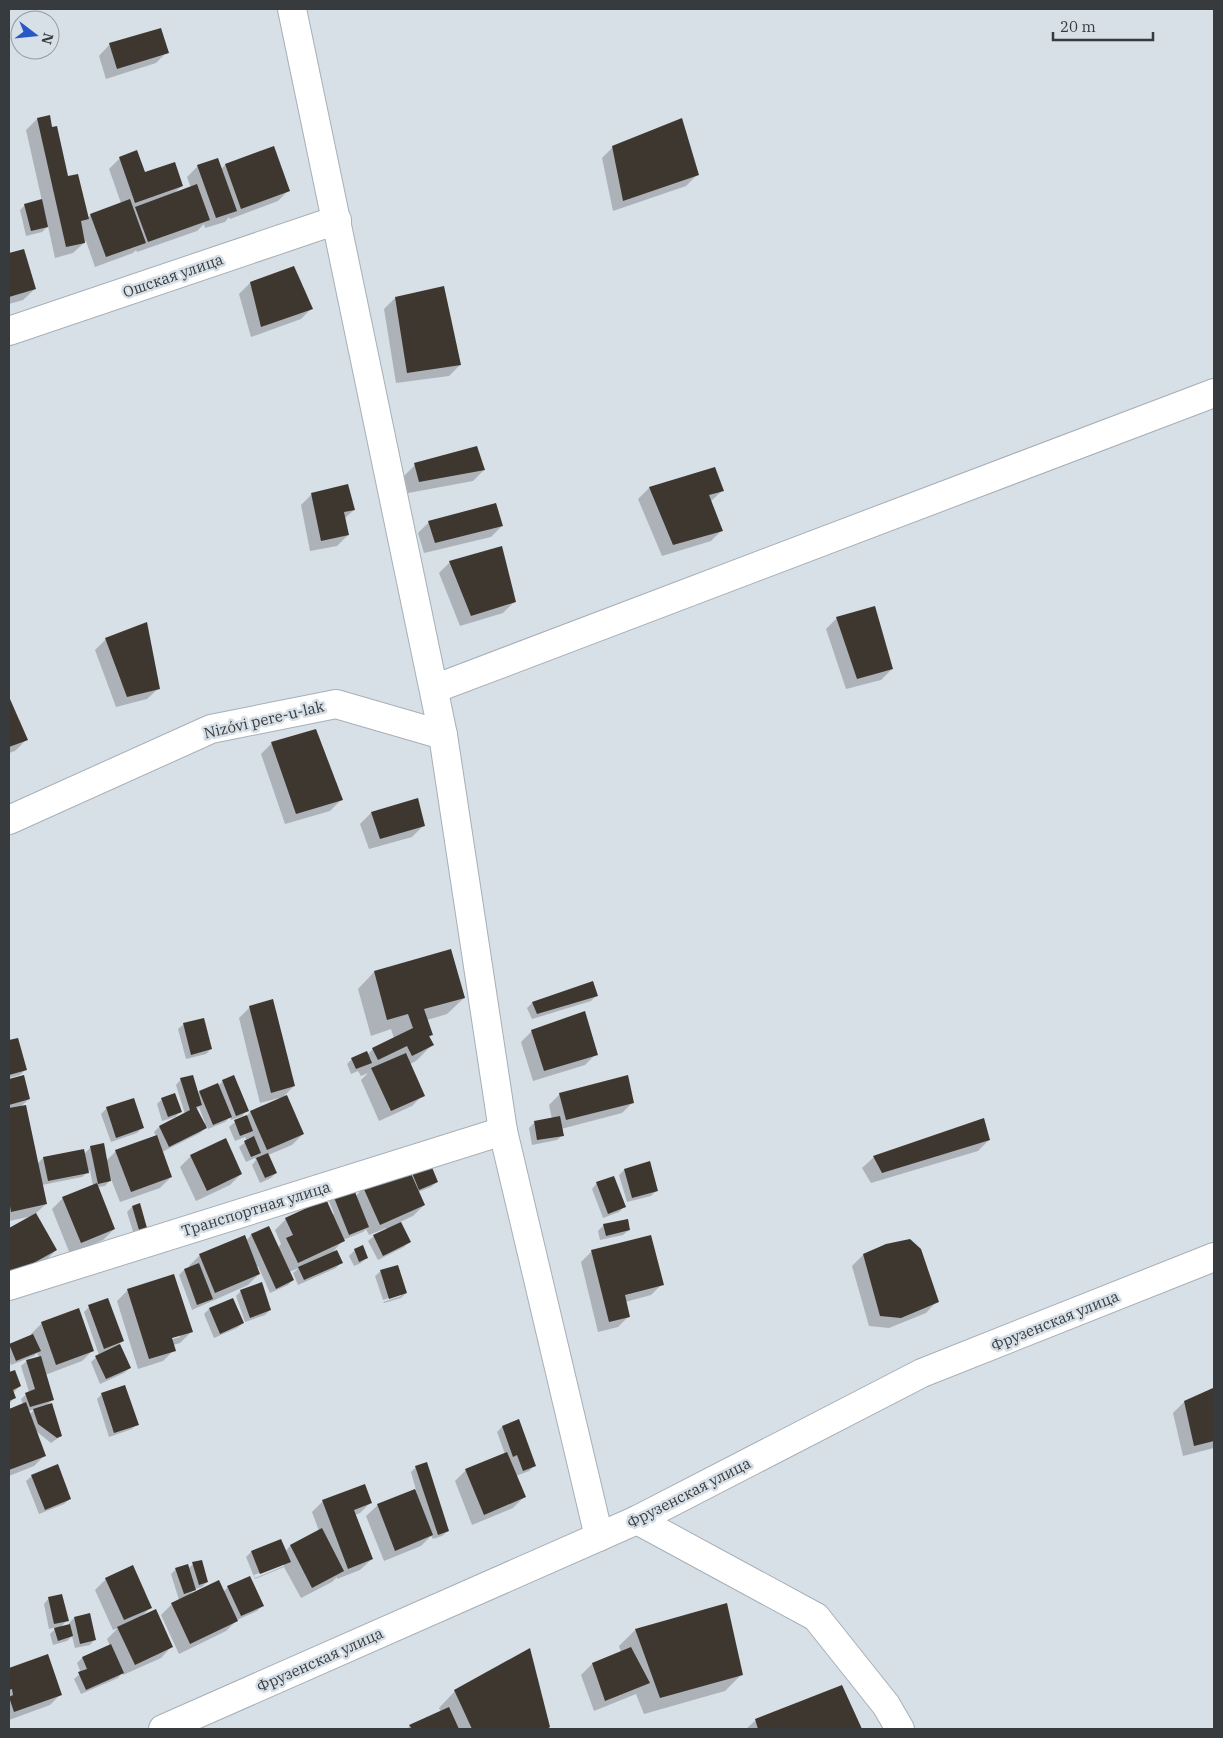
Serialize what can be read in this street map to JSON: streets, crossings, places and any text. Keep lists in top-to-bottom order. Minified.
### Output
{"streets":{"street":["Ошская улица","Nizóvi pere-u-lak","Транспортная улица","Фрузенская улица"]},"scale_bar":"20 m","north":"right"}
